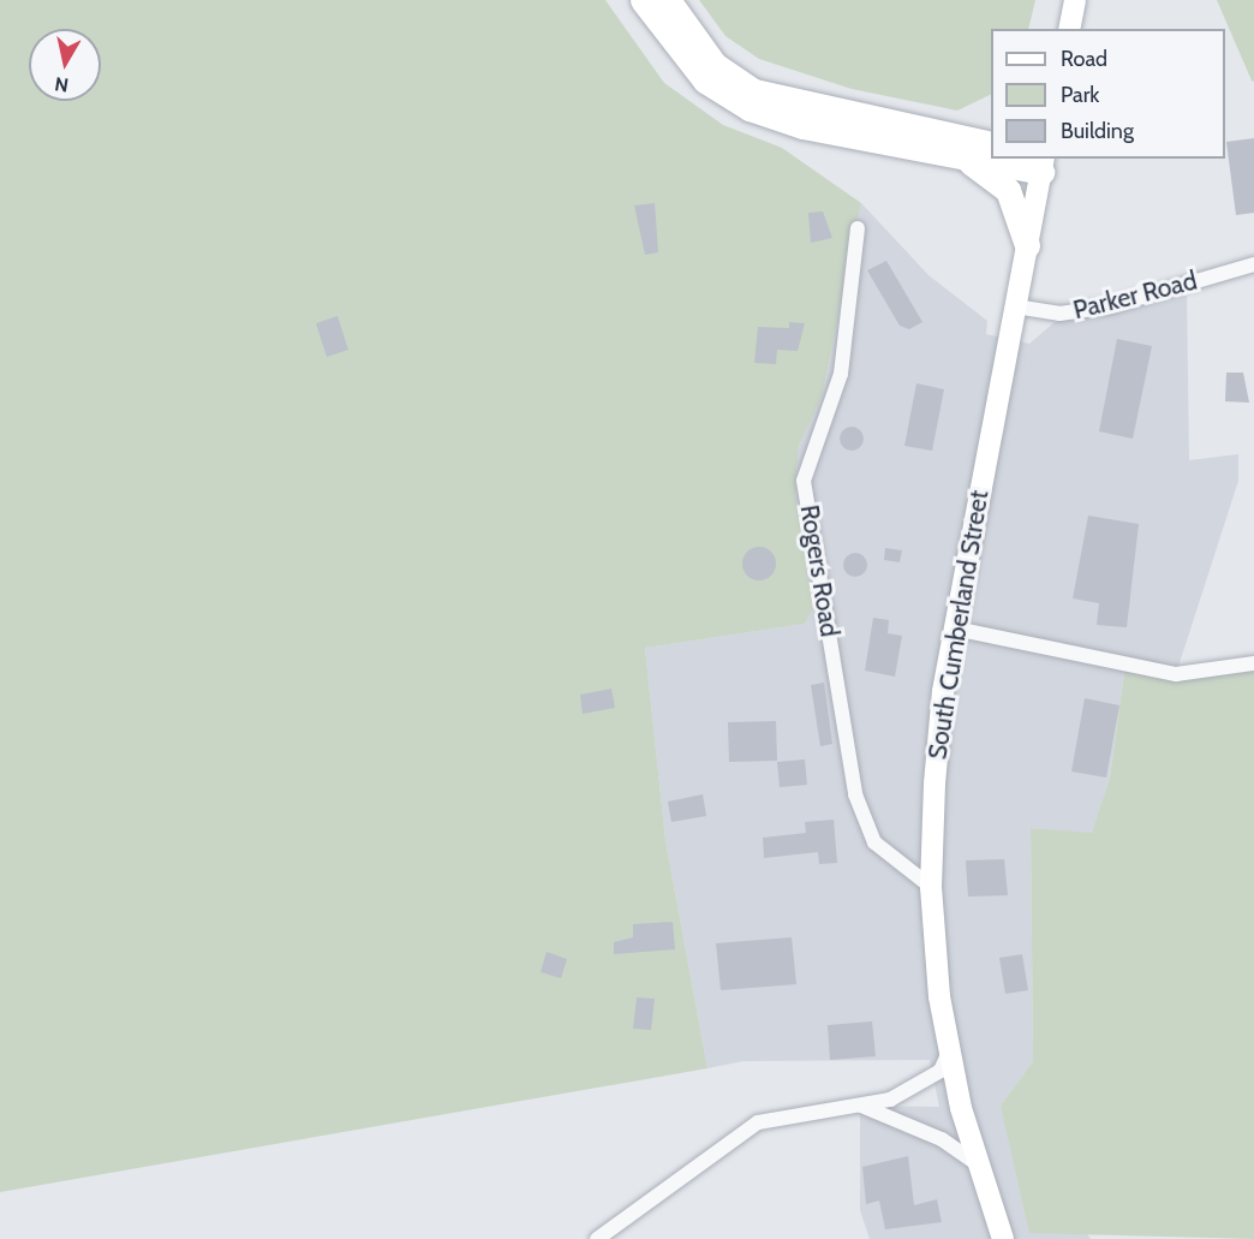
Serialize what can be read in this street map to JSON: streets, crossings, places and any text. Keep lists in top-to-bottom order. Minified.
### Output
{"streets":{"main road":["South Cumberland Street"],"street":["Parker Road","Rogers Road"]},"crossings":[["Parker Road","South Cumberland Street"],["Rogers Road","South Cumberland Street"]],"legend":["Road","Park","Building"],"north":"bottom"}
